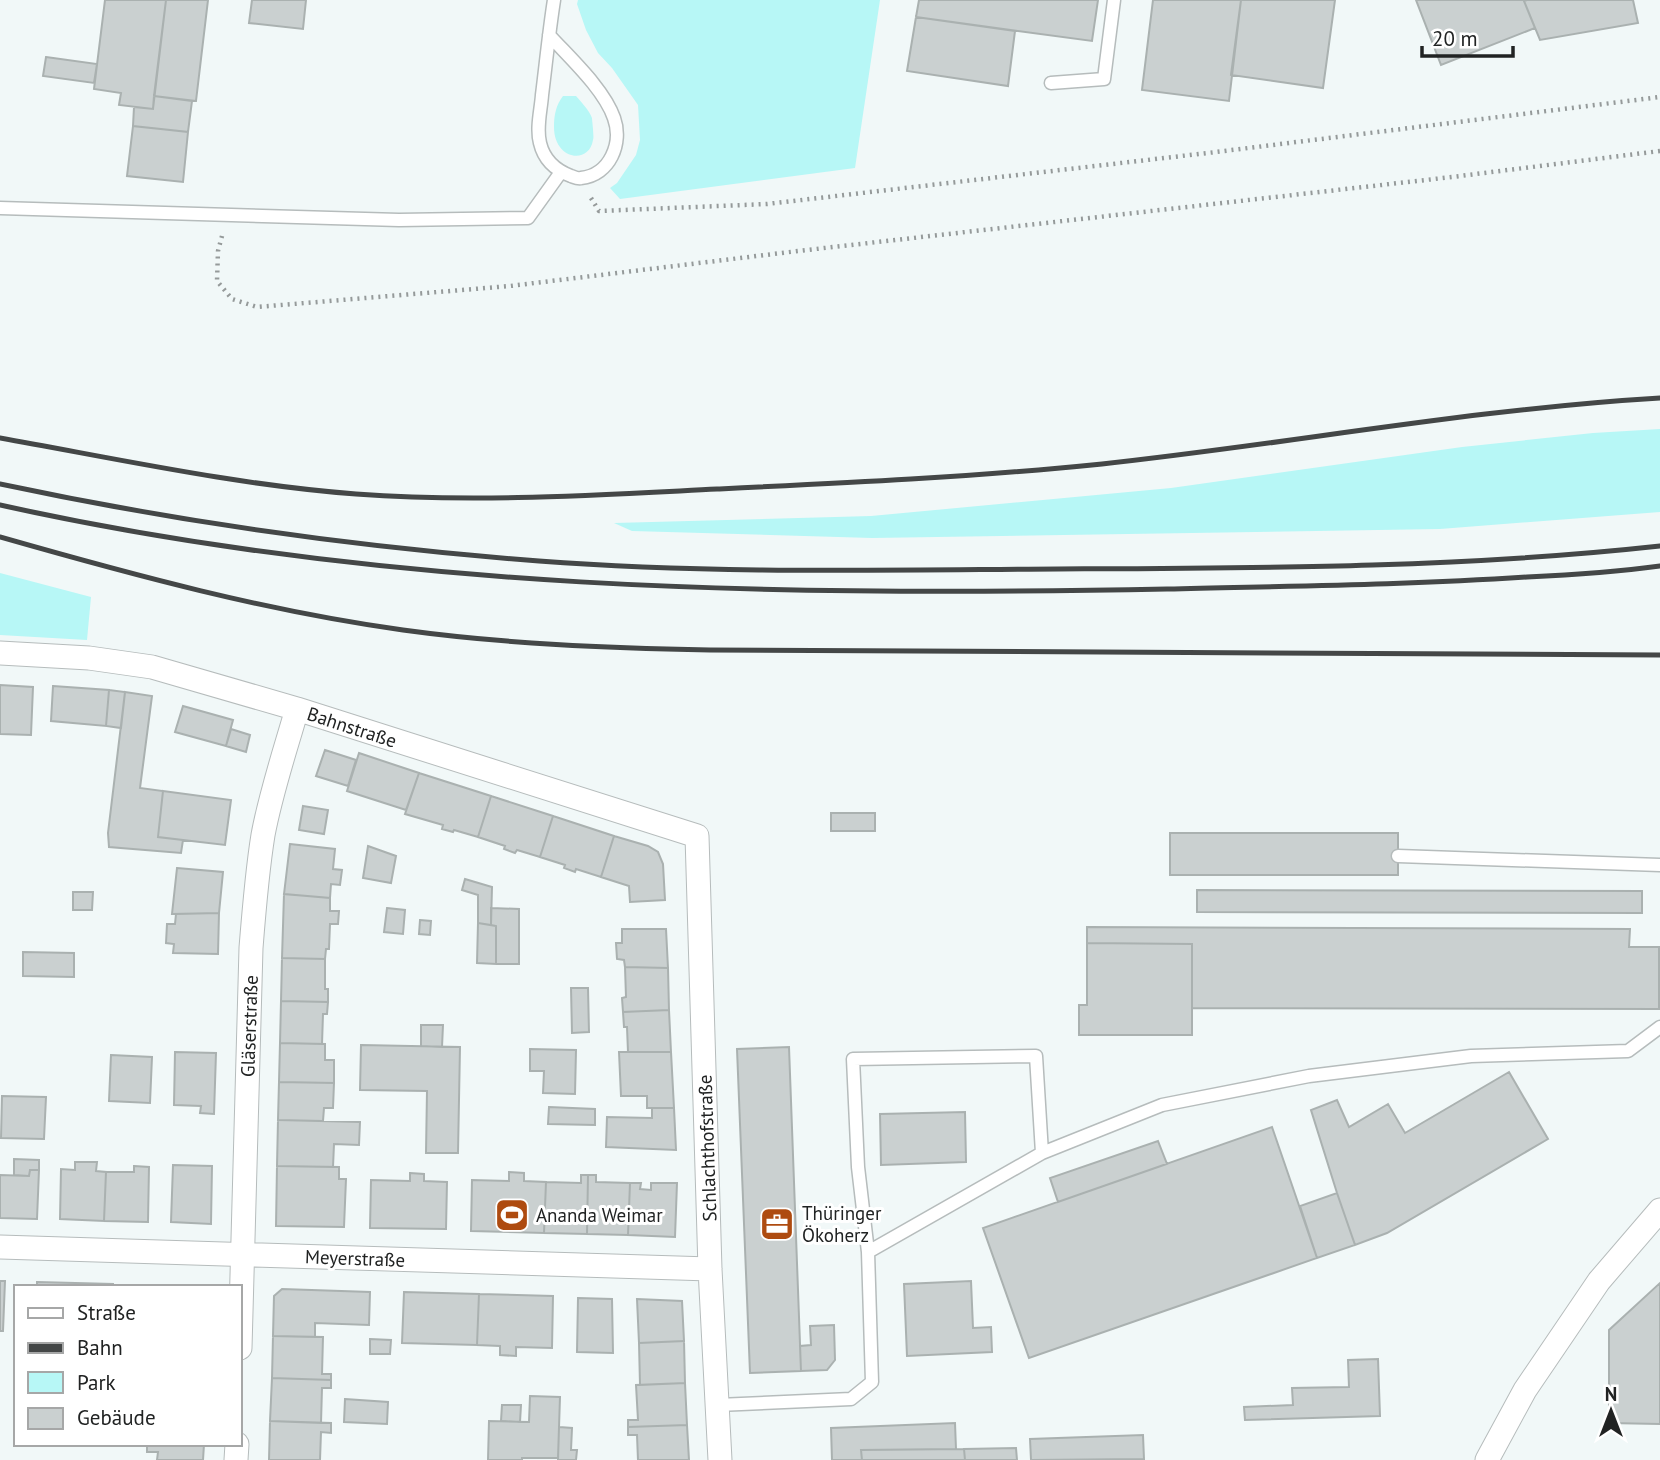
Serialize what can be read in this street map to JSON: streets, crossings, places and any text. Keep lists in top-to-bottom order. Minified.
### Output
{"streets":{"street":["Bahnstraße","Gläserstraße","Schlachthofstraße","Meyerstraße"]},"crossings":[["Bahnstraße","Gläserstraße"],["Bahnstraße","Schlachthofstraße"],["Gläserstraße","Meyerstraße"],["Schlachthofstraße","Meyerstraße"]],"places":{"sports":["Ananda Weimar"],"office":["Thüringer Ökoherz"]},"legend":["Straße","Bahn","Park","Gebäude"],"scale_bar":"20 m","north":"top"}
